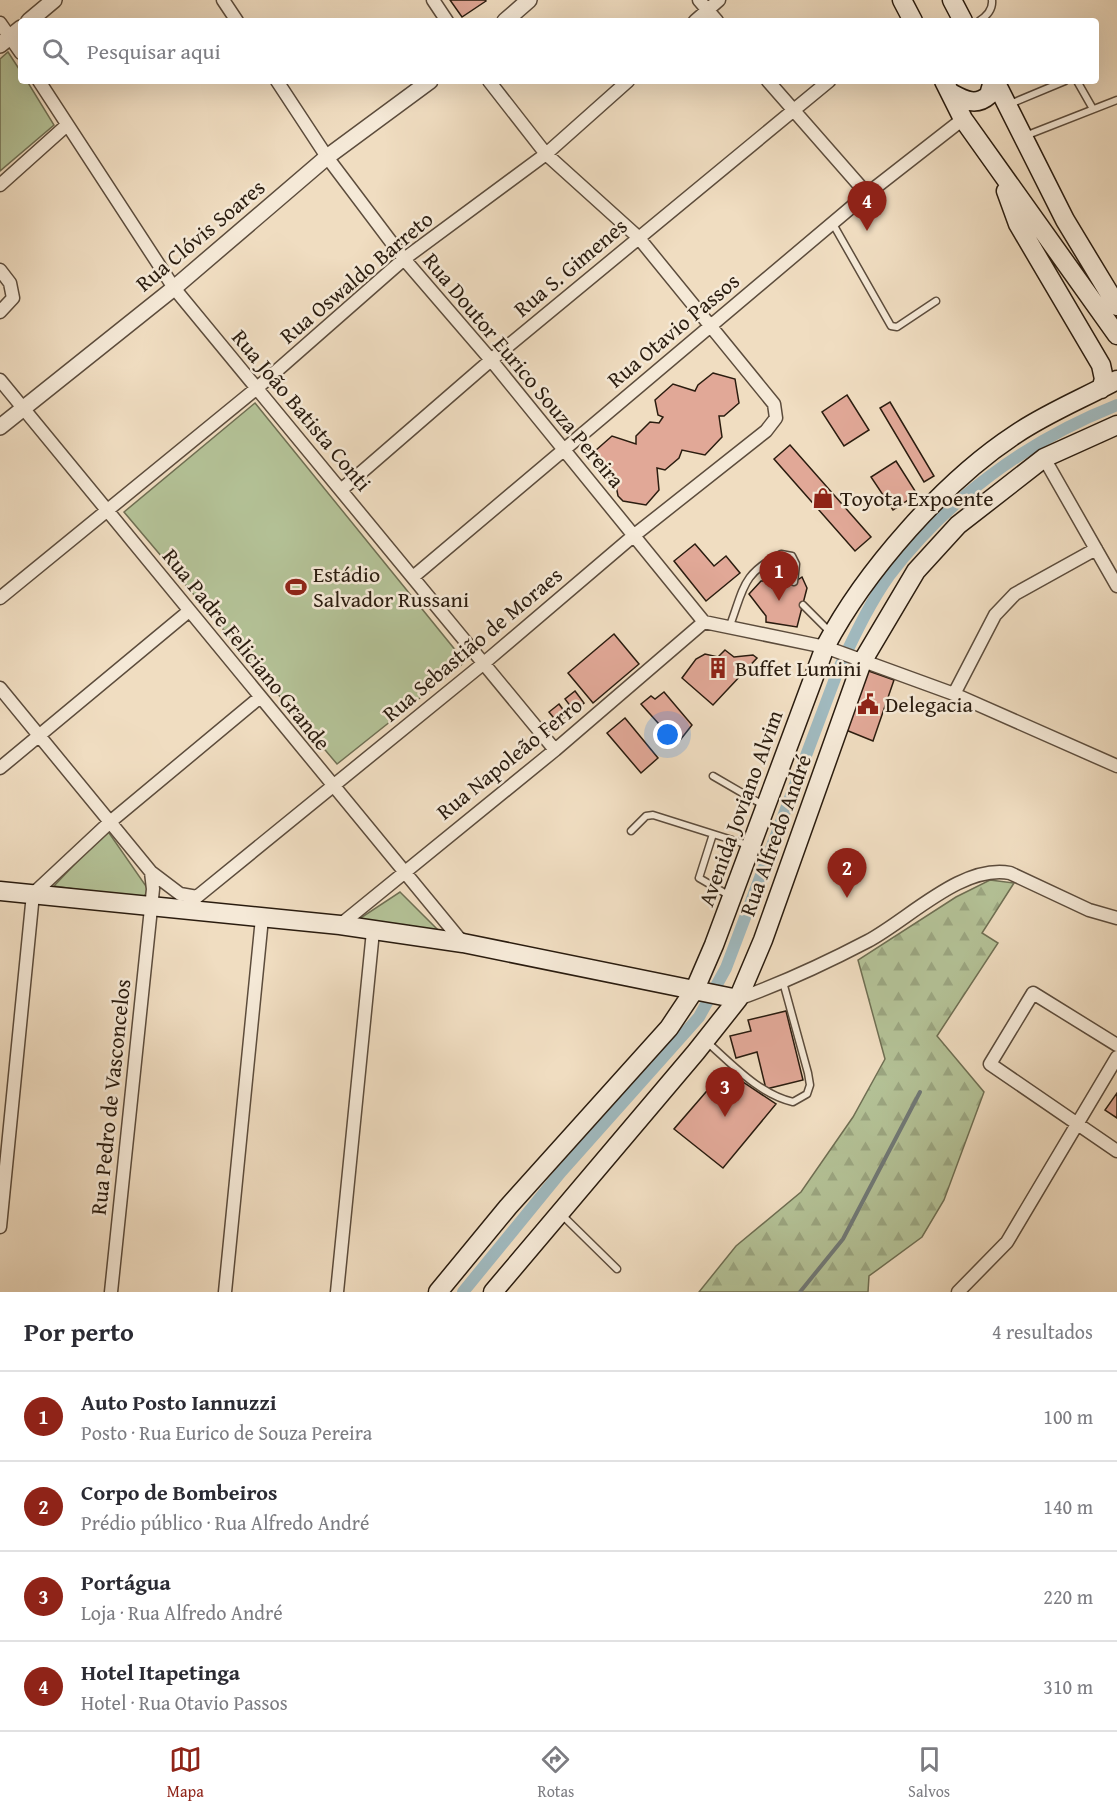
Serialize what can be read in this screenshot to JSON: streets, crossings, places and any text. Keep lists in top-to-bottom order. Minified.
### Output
{"streets":{"main road":["Avenida Joviano Alvim","Rua Alfredo André"],"street":["Rua Clóvis Soares","Rua S. Gimenes","Rua Oswaldo Barreto","Rua Otavio Passos","Rua Doutor Eurico Souza Pereira","Rua João Batista Conti","Rua Sebastião de Moraes","Rua Padre Feliciano Grande","Rua Napoleão Ferro","Rua Pedro de Vasconcelos"]},"crossings":[["Rua Clóvis Soares","Rua Doutor Eurico Souza Pereira"],["Rua Clóvis Soares","Rua João Batista Conti"],["Rua Clóvis Soares","Rua Padre Feliciano Grande"],["Rua S. Gimenes","Rua Doutor Eurico Souza Pereira"],["Rua S. Gimenes","Rua João Batista Conti"],["Rua Oswaldo Barreto","Rua Doutor Eurico Souza Pereira"],["Rua Oswaldo Barreto","Rua João Batista Conti"],["Rua Oswaldo Barreto","Rua Padre Feliciano Grande"],["Rua Otavio Passos","Rua Doutor Eurico Souza Pereira"],["Rua Otavio Passos","Rua João Batista Conti"],["Rua Otavio Passos","Rua Sebastião de Moraes"],["Rua Doutor Eurico Souza Pereira","Rua Sebastião de Moraes"],["Rua Doutor Eurico Souza Pereira","Rua Napoleão Ferro"],["Rua João Batista Conti","Rua Sebastião de Moraes"],["Rua João Batista Conti","Rua Napoleão Ferro"],["Rua Sebastião de Moraes","Rua Padre Feliciano Grande"],["Rua Padre Feliciano Grande","Rua Napoleão Ferro"]],"places":{"shop":["Toyota Expoente"],"sports":["Estádio Salvador Russani"],"building":["Buffet Lumini"],"public building":["Delegacia"]},"page":{"search":"Pesquisar aqui","pins":["4","1","2","3"],"heading":["Por perto","4 resultados"],"list":[{"mark":"1","name":"Auto Posto Iannuzzi","note":"Posto · Rua Eurico de Souza Pereira","value":"100 m"},{"mark":"2","name":"Corpo de Bombeiros","note":"Prédio público · Rua Alfredo André","value":"140 m"},{"mark":"3","name":"Portágua","note":"Loja · Rua Alfredo André","value":"220 m"},{"mark":"4","name":"Hotel Itapetinga","note":"Hotel · Rua Otavio Passos","value":"310 m"}],"nav":["Mapa","Rotas","Salvos"]}}
